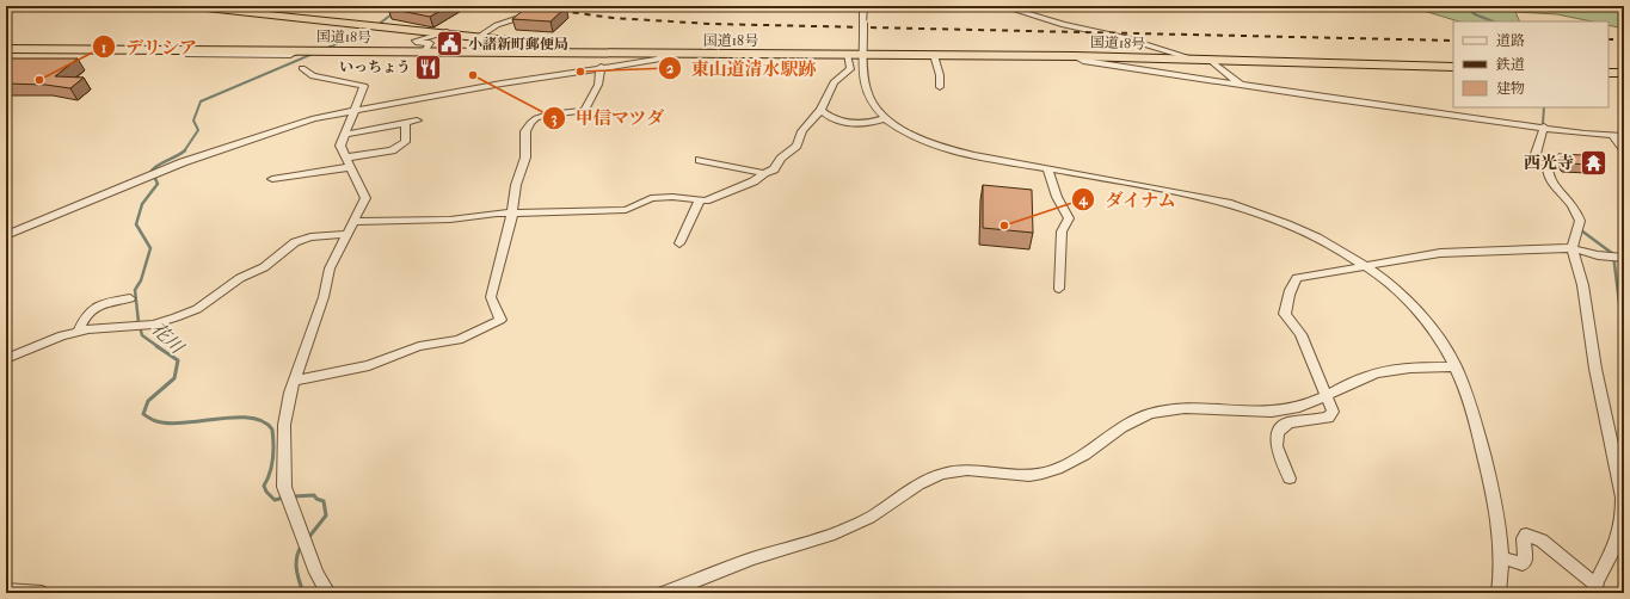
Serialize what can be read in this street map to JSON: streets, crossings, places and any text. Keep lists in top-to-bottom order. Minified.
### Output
{"streets":{"highway":["国道18号"]},"water":["花川"],"places":{"public building":["小諸新町郵便局"],"restaurant":["いっちょう"],"other":["東山道清水駅跡","甲信マツダ","デリシア","ダイナム"],"temple":["西光寺"]},"legend":["道路","鉄道","建物"]}
